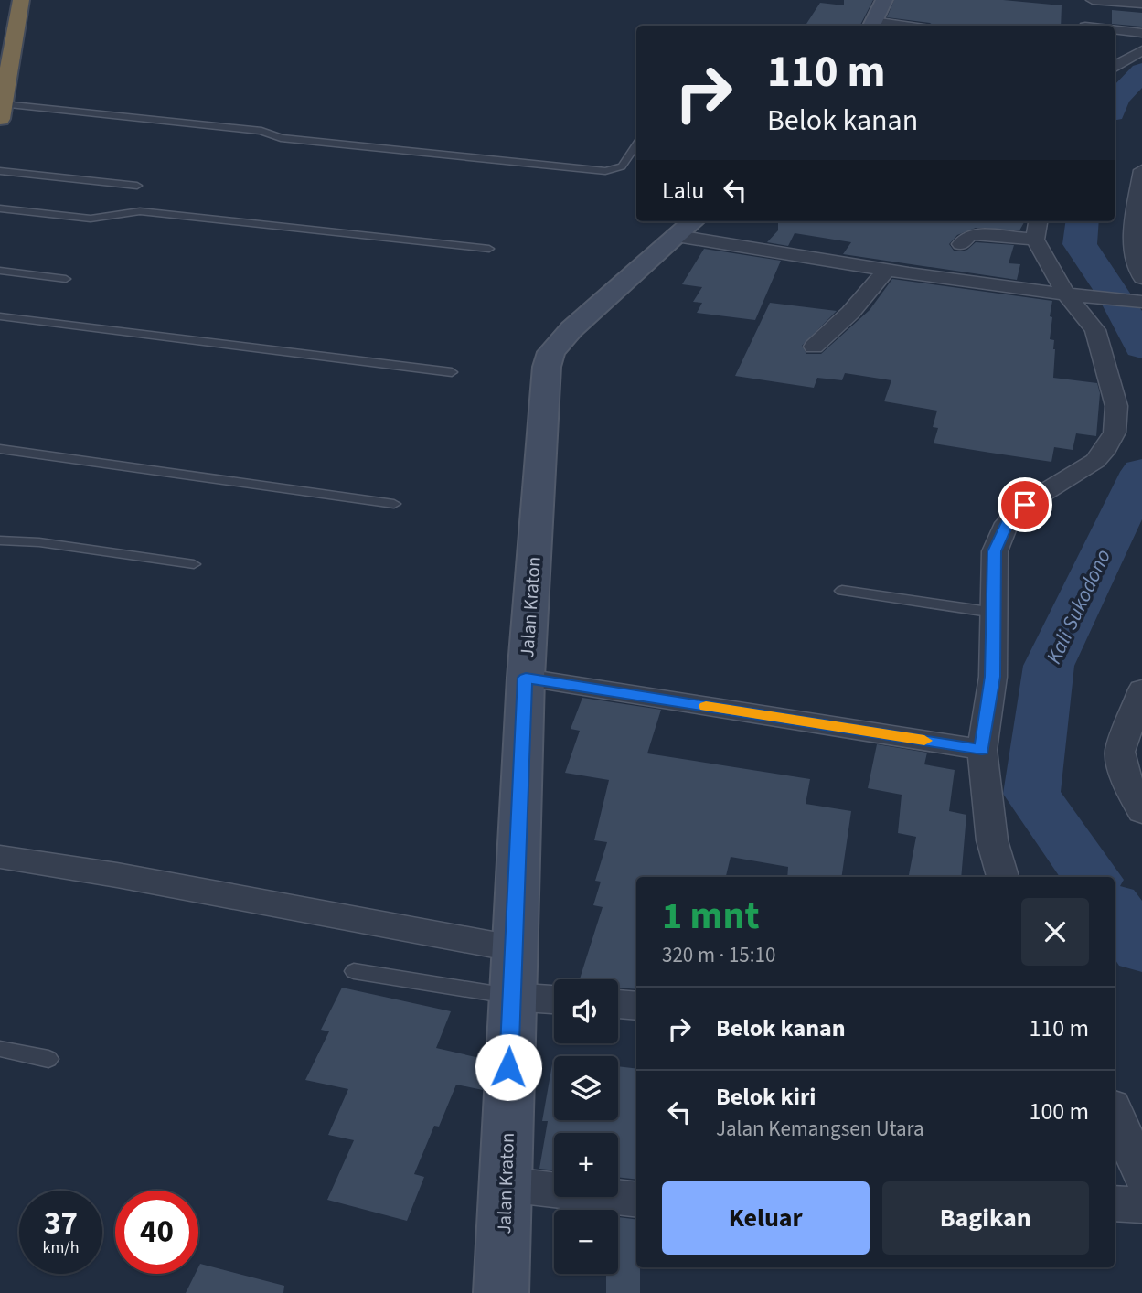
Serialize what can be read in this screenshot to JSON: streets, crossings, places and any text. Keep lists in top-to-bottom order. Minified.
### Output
{"streets":{"street":["Jalan Kraton"]},"water":["Kali Sukodono"],"page":{"turn":["110 m","Belok kanan"],"then":"Lalu","heading":["1 mnt","320 m · 15:10"],"map_buttons":["+","−"],"list":[{"name":"Belok kanan","value":"110 m"},{"name":"Belok kiri","note":"Jalan Kemangsen Utara","value":"100 m"}],"buttons":["Keluar","Bagikan"],"speed":"37 km/h","limit":"40"}}
